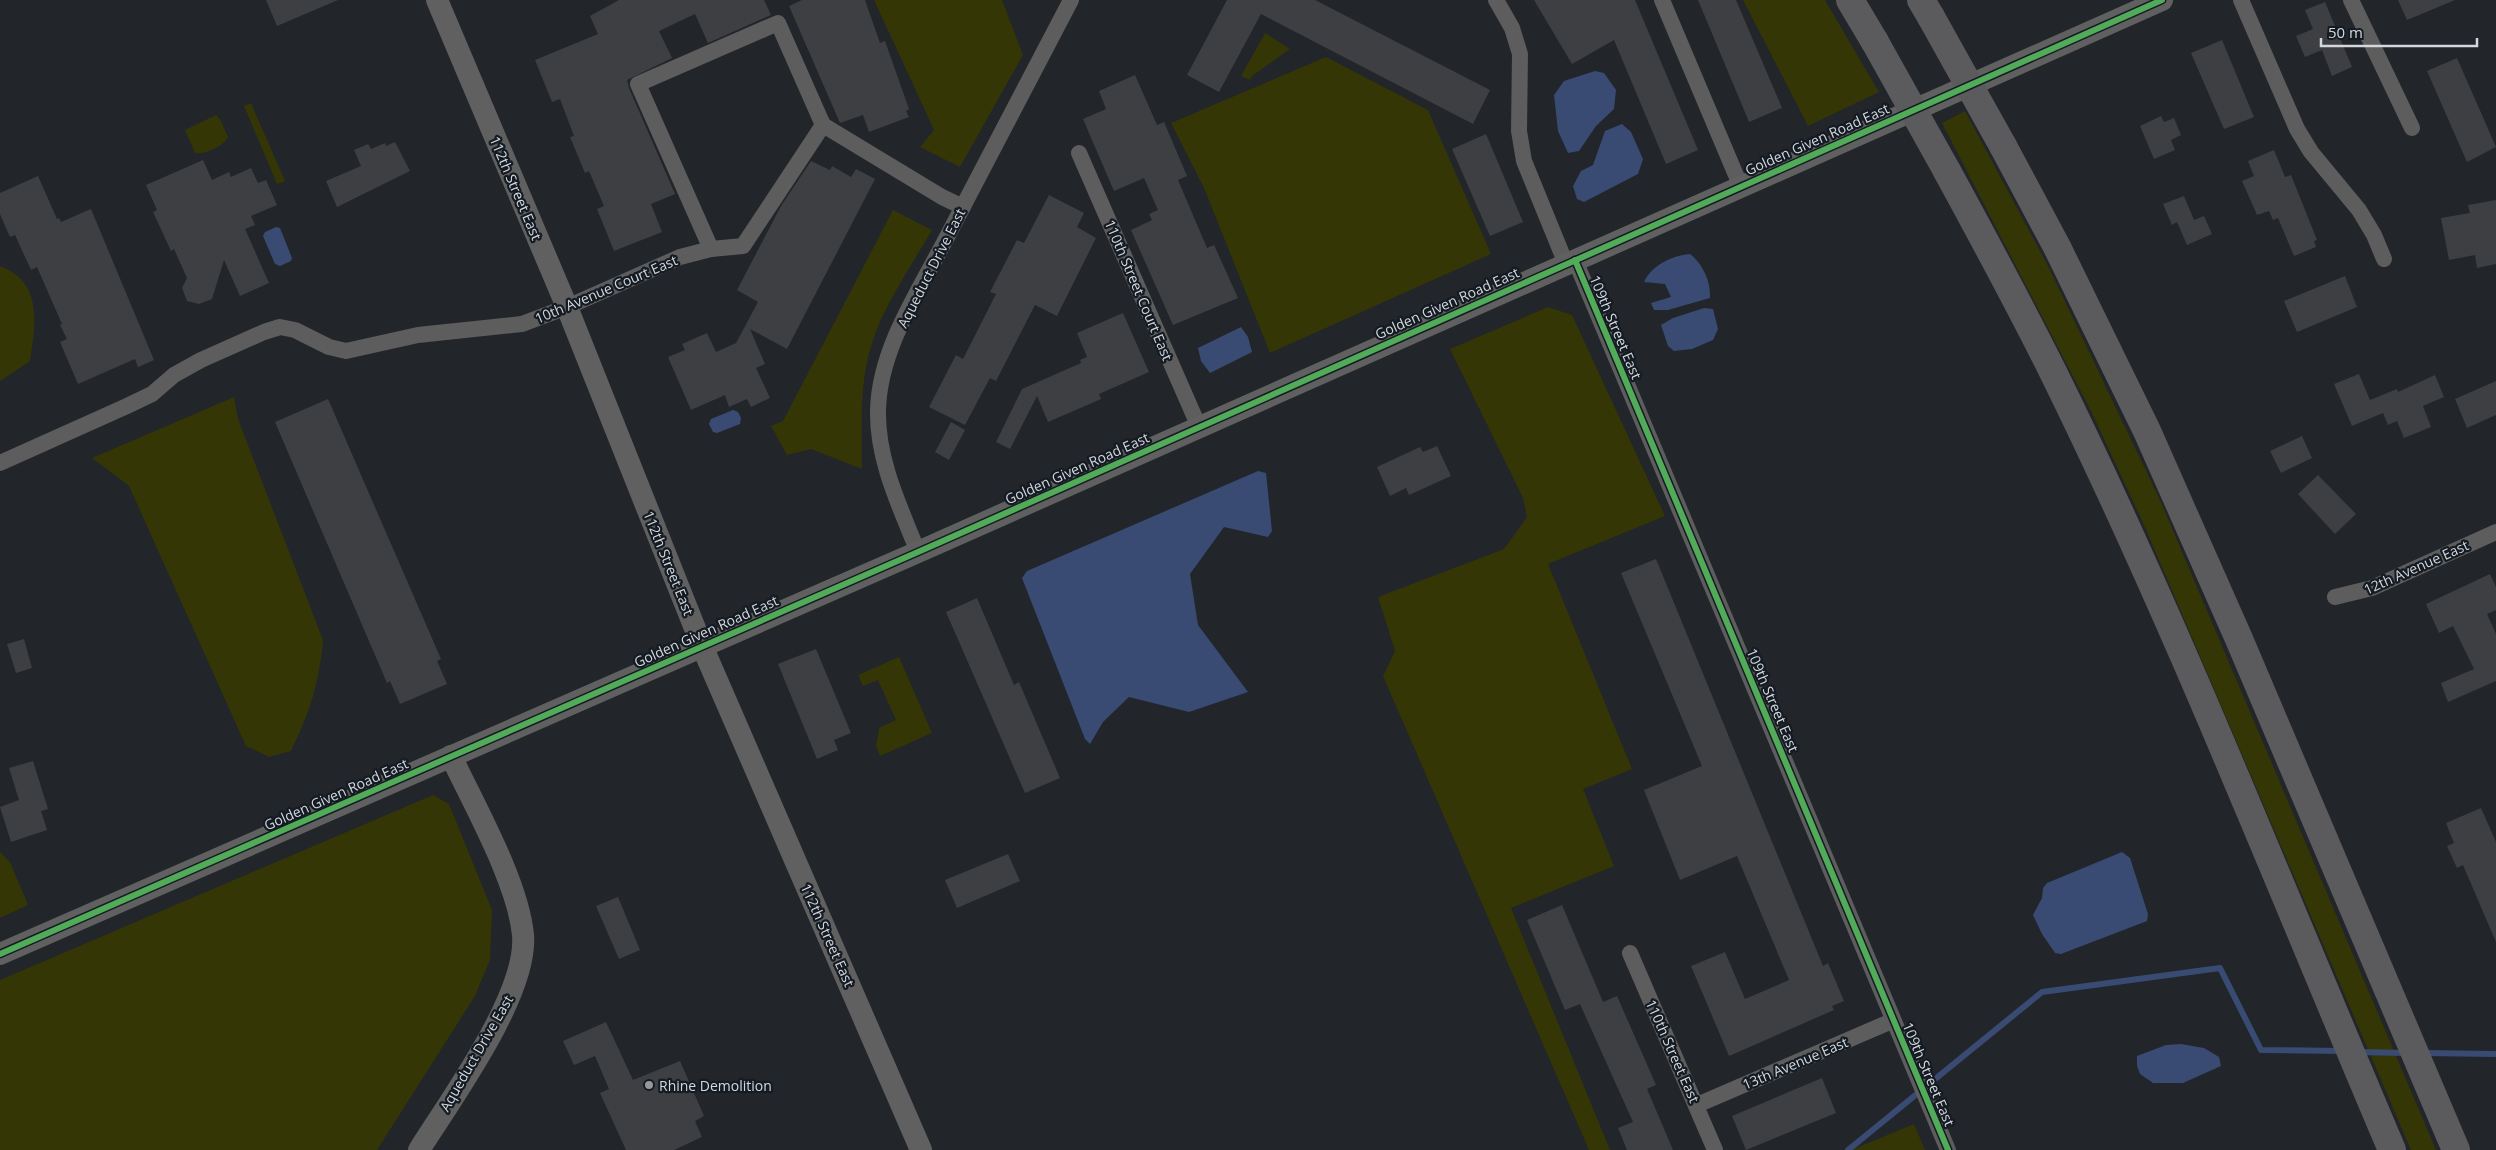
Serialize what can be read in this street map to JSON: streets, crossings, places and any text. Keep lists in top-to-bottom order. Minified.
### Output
{"streets":{"street":["Golden Given Road East","112th Street East","Aqueduct Drive East","10th Avenue Court East","110th Street Court East","109th Street East","12th Avenue East","110th Street East","13th Avenue East"]},"crossings":[["Golden Given Road East","112th Street East"],["Golden Given Road East","Aqueduct Drive East"],["Golden Given Road East","110th Street Court East"],["Golden Given Road East","109th Street East"],["112th Street East","10th Avenue Court East"],["109th Street East","13th Avenue East"],["110th Street East","13th Avenue East"]],"places":["Rhine Demolition"],"scale_bar":"50 m"}
